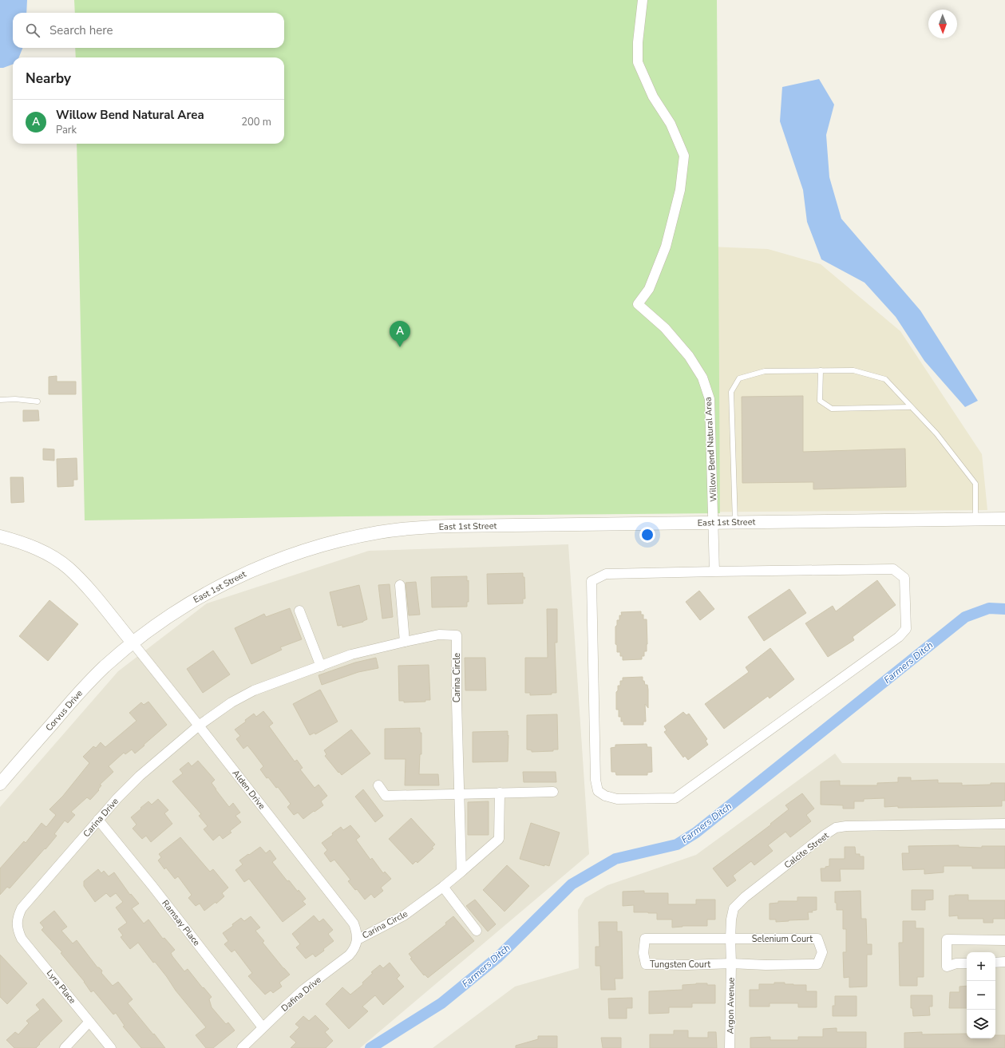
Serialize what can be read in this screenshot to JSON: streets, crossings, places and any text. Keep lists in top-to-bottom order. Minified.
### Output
{"streets":{"street":["Willow Bend Natural Area","East 1st Street","Carina Circle","Corvus Drive","Alden Drive","Carina Drive","Calcite Street","Ramsay Place","Selenium Court","Tungsten Court","Lyra Place","Dafina Drive","Argon Avenue"]},"crossings":[["Willow Bend Natural Area","East 1st Street"],["East 1st Street","Corvus Drive"],["East 1st Street","Alden Drive"],["Carina Circle","Alden Drive"],["Carina Circle","Carina Drive"],["Carina Circle","Dafina Drive"],["Corvus Drive","Alden Drive"],["Alden Drive","Carina Drive"],["Alden Drive","Dafina Drive"],["Carina Drive","Ramsay Place"],["Carina Drive","Lyra Place"],["Calcite Street","Selenium Court"],["Calcite Street","Tungsten Court"],["Calcite Street","Argon Avenue"],["Ramsay Place","Dafina Drive"],["Selenium Court","Tungsten Court"],["Selenium Court","Argon Avenue"],["Tungsten Court","Argon Avenue"]],"water":["Farmers Ditch"],"north":"bottom","page":{"search":"Search here","heading":"Nearby","list":[{"mark":"A","name":"Willow Bend Natural Area","note":"Park","value":"200 m"}],"pins":"A","map_buttons":["+","−"]}}
